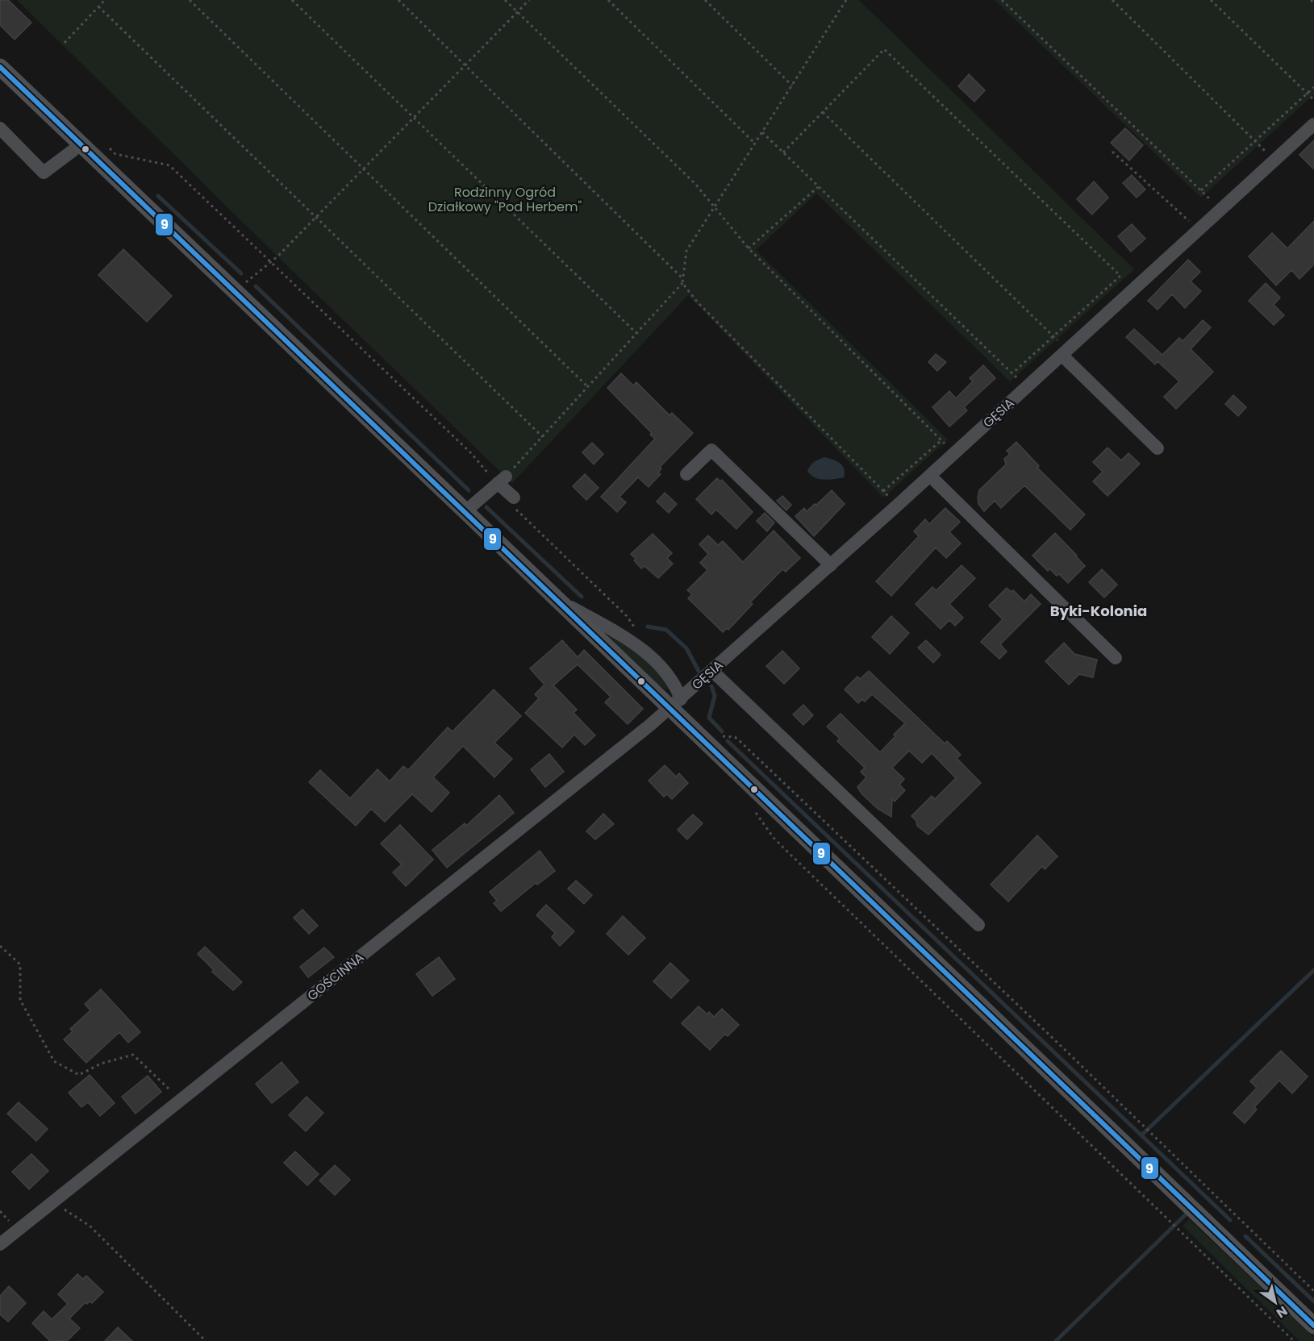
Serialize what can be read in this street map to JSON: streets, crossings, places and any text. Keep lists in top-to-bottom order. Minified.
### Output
{"streets":{"street":["GĘSIA","GOŚCINNA"]},"crossings":[["GĘSIA","GOŚCINNA"]],"districts":["Byki-Kolonia"],"parks":["Rodzinny Ogród Działkowy \"Pod Herbem\""],"lines":["transit line 9"],"north":"bottom right"}
